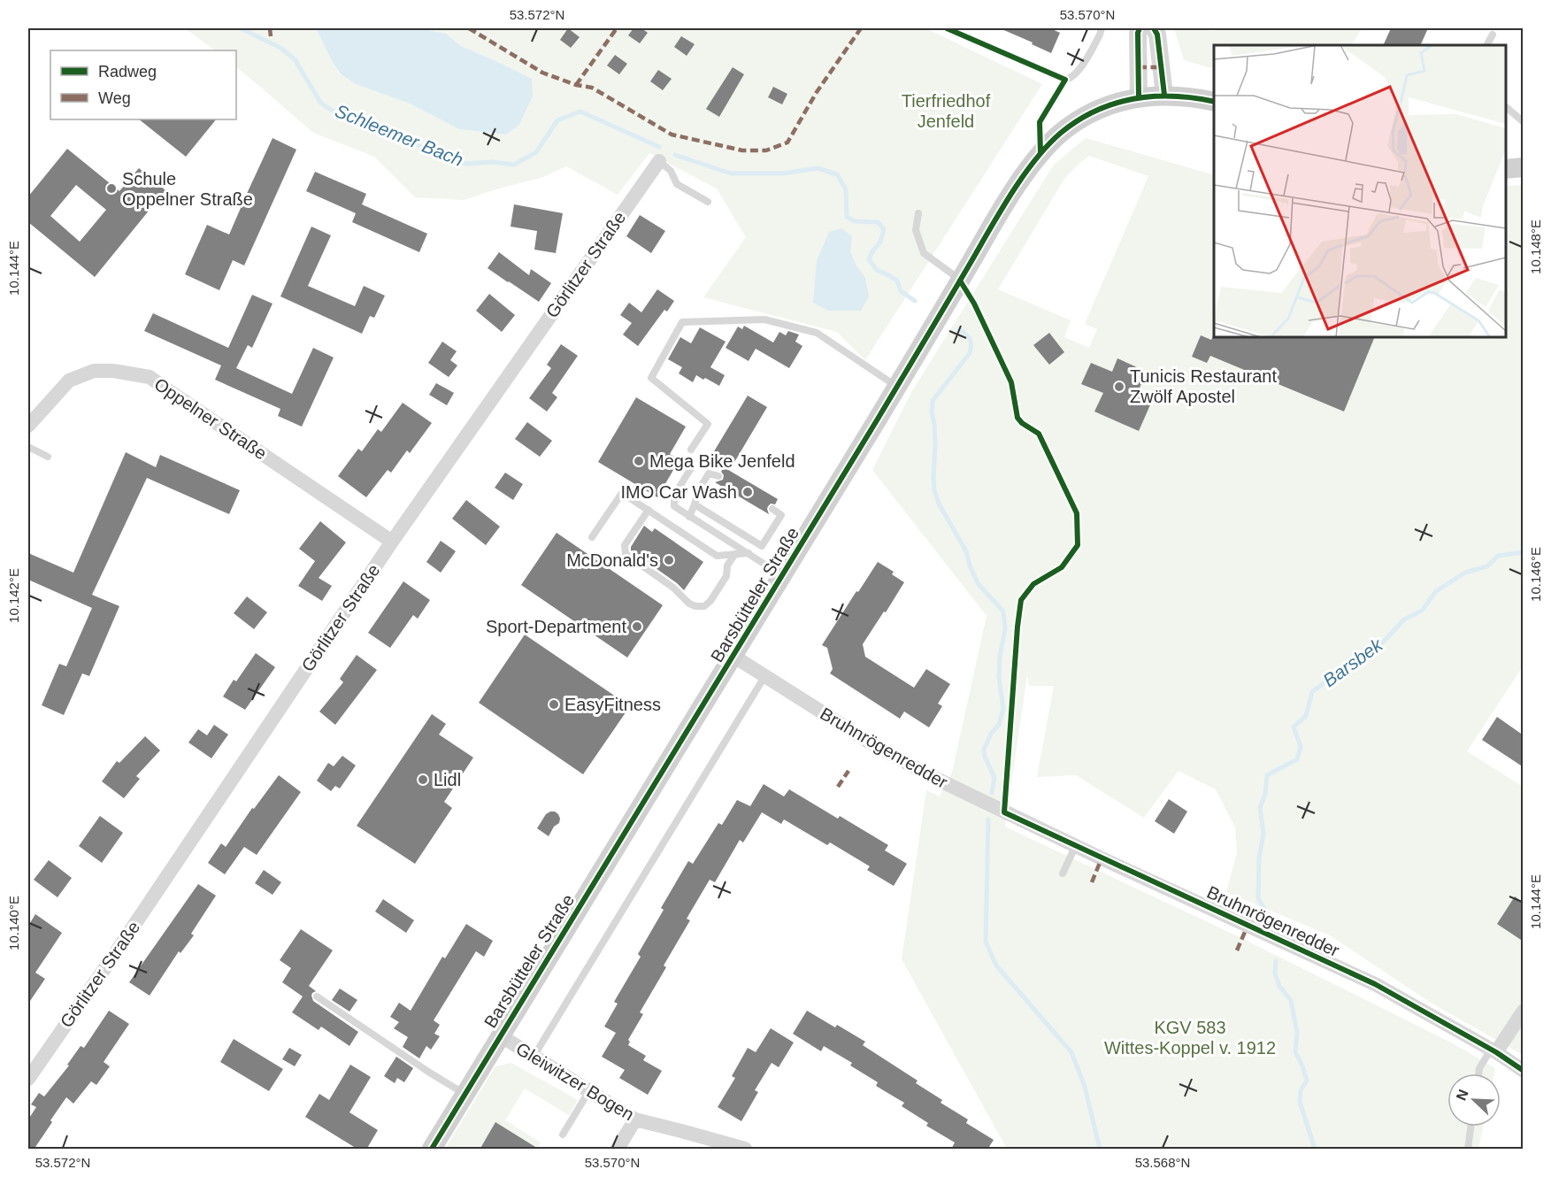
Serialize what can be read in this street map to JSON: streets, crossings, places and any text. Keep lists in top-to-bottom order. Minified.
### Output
{"streets":{"main road":["Barsbütteler Straße"],"street":["Görlitzer Straße","Oppelner Straße","Bruhnrögenredder","Gleiwitzer Bogen"]},"crossings":[["Görlitzer Straße","Oppelner Straße"],["Barsbütteler Straße","Bruhnrögenredder"],["Barsbütteler Straße","Gleiwitzer Bogen"]],"water":["Schleemer Bach","Barsbek"],"parks":["Tierfriedhof Jenfeld","KGV 583 Wittes-Koppel v. 1912"],"places":["Schule Oppelner Straße","Tunicis Restaurant Zwölf Apostel","Mega Bike Jenfeld","IMO Car Wash","McDonald's","Sport-Department","EasyFitness","Lidl"],"legend":["Radweg","Weg"],"north":"top left","coordinates":["53.572°N","53.570°N","10.148°E","10.144°E","10.146°E","10.142°E","10.140°E","53.568°N"]}
